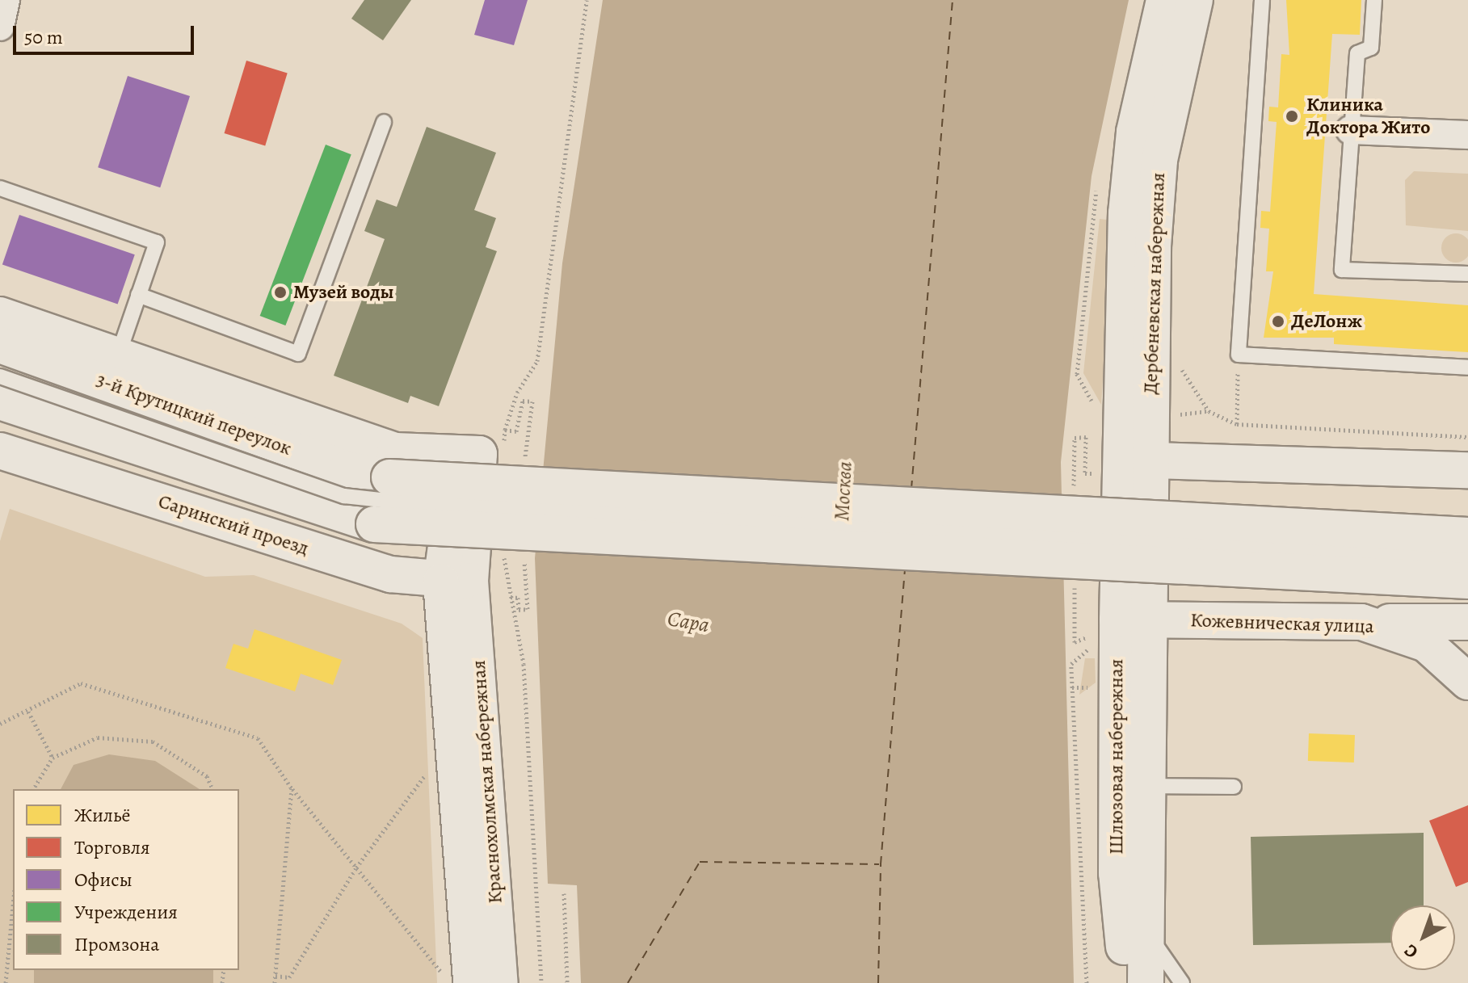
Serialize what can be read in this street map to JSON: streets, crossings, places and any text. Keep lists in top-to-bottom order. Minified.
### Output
{"streets":{"main road":["Дербеневская набережная","3-й Крутицкий переулок","Саринский проезд","Кожевническая улица","Шлюзовая набережная","Краснохолмская набережная"]},"crossings":[["Дербеневская набережная","Шлюзовая набережная"],["Саринский проезд","Краснохолмская набережная"],["Кожевническая улица","Шлюзовая набережная"]],"water":["Москва","Сара"],"places":["Клиника Доктора Жито","Музей воды","ДеЛонж"],"legend":["Жильё","Торговля","Офисы","Учреждения","Промзона"],"scale_bar":"50 m","north":"bottom left"}
